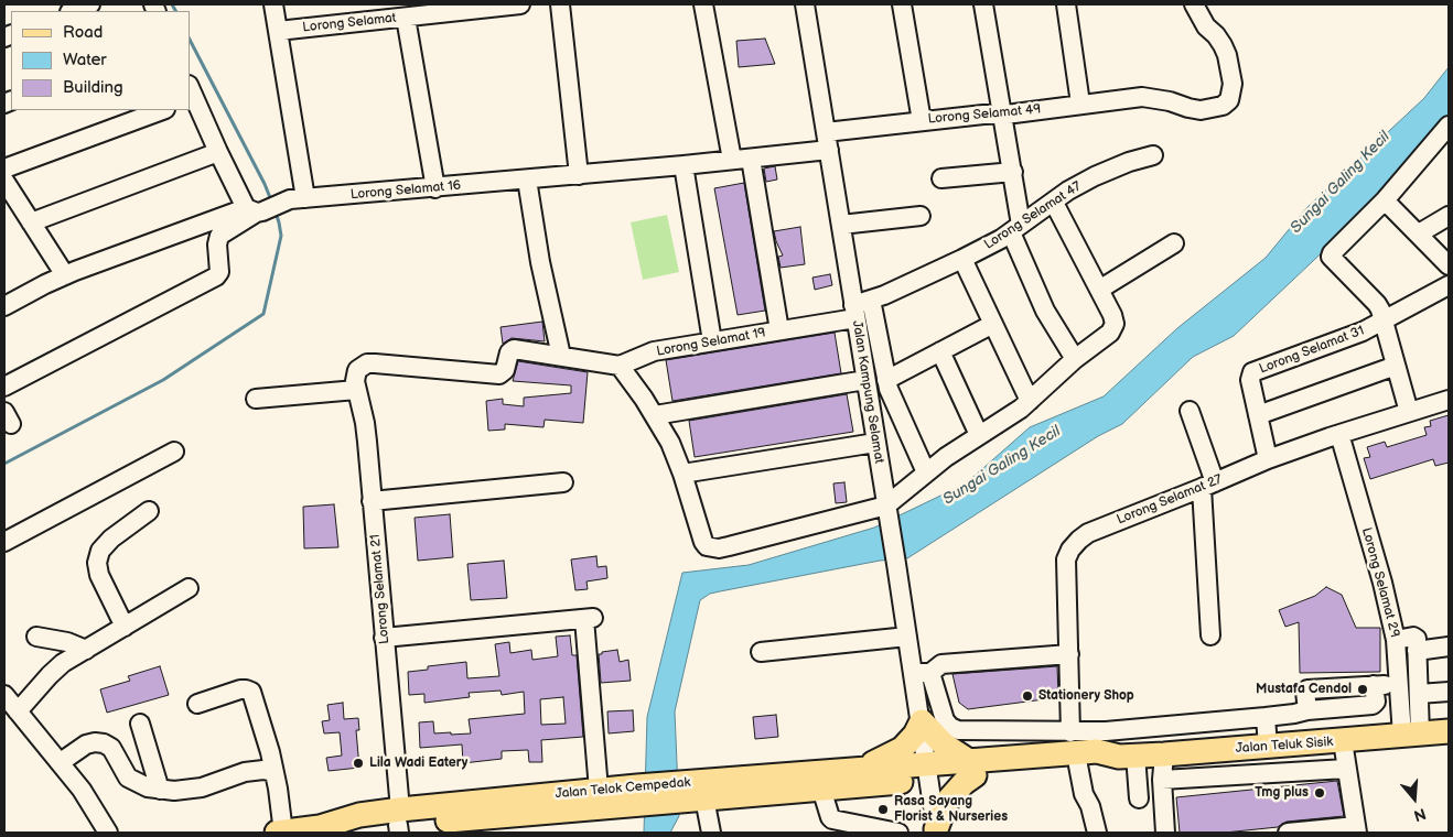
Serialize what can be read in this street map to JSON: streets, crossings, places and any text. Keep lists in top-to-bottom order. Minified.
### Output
{"streets":{"main road":["Jalan Teluk Sisik","Jalan Telok Cempedak"],"street":["Lorong Selamat","Lorong Selamat 49","Lorong Selamat 16","Lorong Selamat 47","Lorong Selamat 19","Lorong Selamat 31","Jalan Kampung Selamat","Lorong Selamat 27","Lorong Selamat 29","Lorong Selamat 21"]},"crossings":[["Lorong Selamat 49","Jalan Kampung Selamat"],["Lorong Selamat 16","Jalan Kampung Selamat"],["Lorong Selamat 47","Lorong Selamat 19"],["Lorong Selamat 47","Jalan Kampung Selamat"],["Lorong Selamat 19","Jalan Kampung Selamat"],["Lorong Selamat 31","Lorong Selamat 27"],["Jalan Kampung Selamat","Jalan Teluk Sisik"],["Jalan Kampung Selamat","Jalan Telok Cempedak"],["Lorong Selamat 27","Lorong Selamat 29"],["Lorong Selamat 29","Jalan Teluk Sisik"],["Lorong Selamat 21","Jalan Telok Cempedak"],["Jalan Teluk Sisik","Jalan Telok Cempedak"]],"water":["Sungai Galing Kecil"],"places":["Mustafa Cendol","Stationery Shop","Lila Wadi Eatery","Tmg plus","Rasa Sayang Florist & Nurseries"],"legend":["Road","Water","Building"],"north":"bottom"}
